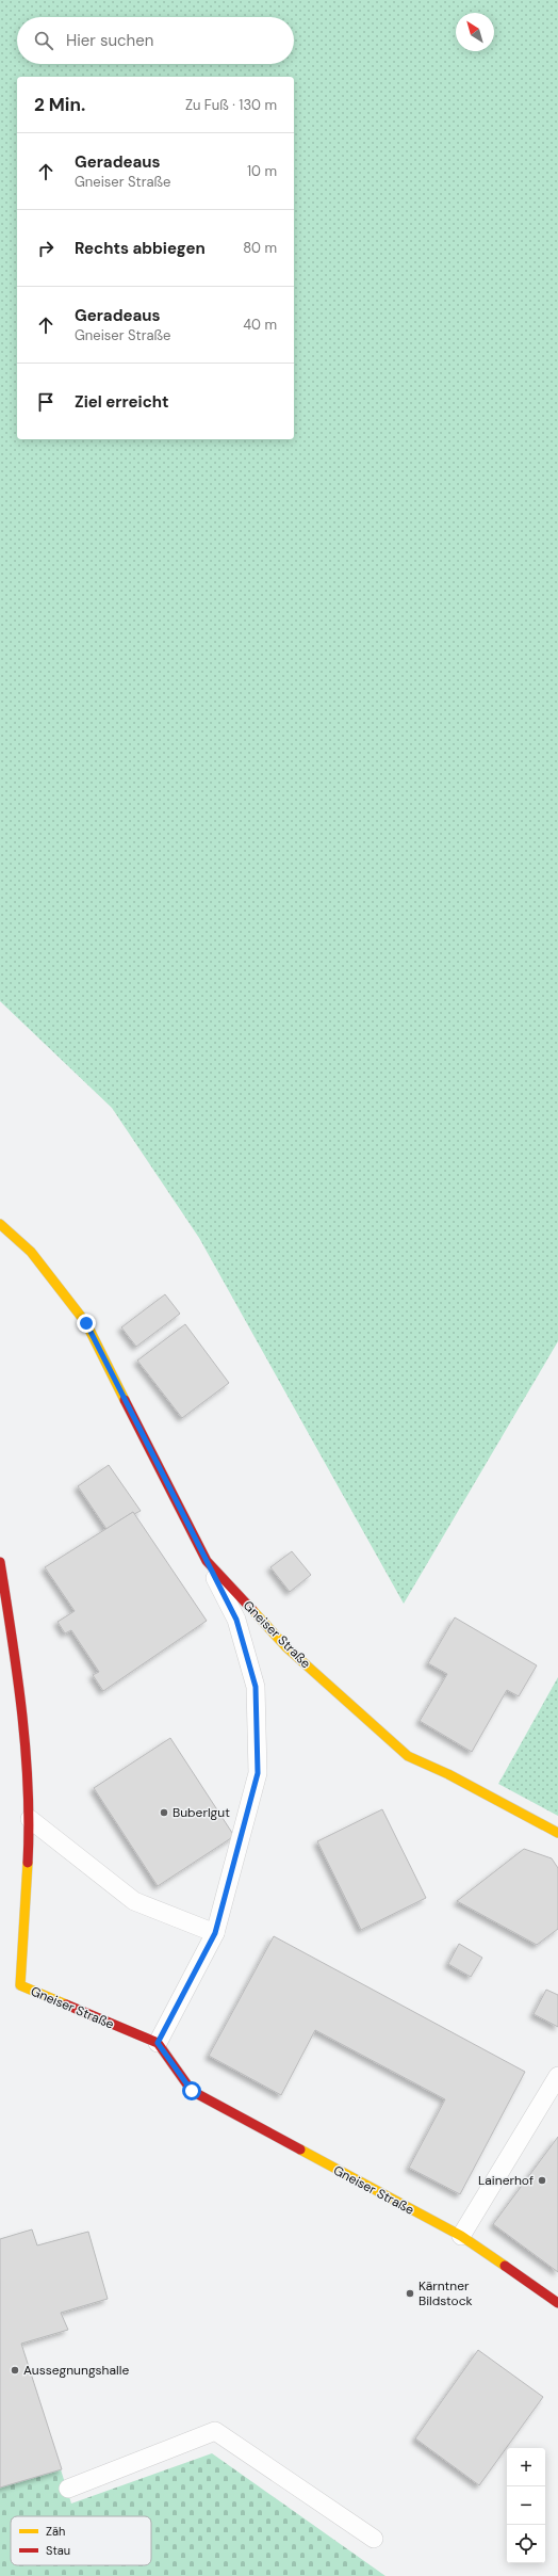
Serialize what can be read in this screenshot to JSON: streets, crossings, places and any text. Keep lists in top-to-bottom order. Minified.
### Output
{"streets":{"street":["Gneiser Straße"]},"places":["Buberlgut","Lainerhof","Kärntner Bildstock","Aussegnungshalle"],"legend":["Zäh","Stau"],"north":"top left","page":{"search":"Hier suchen","heading":["2 Min.","Zu Fuß · 130 m"],"list":[["Geradeaus","Gneiser Straße","10 m"],["Rechts abbiegen","80 m"],["Geradeaus","Gneiser Straße","40 m"],"Ziel erreicht"],"map_buttons":["+","−"]}}
